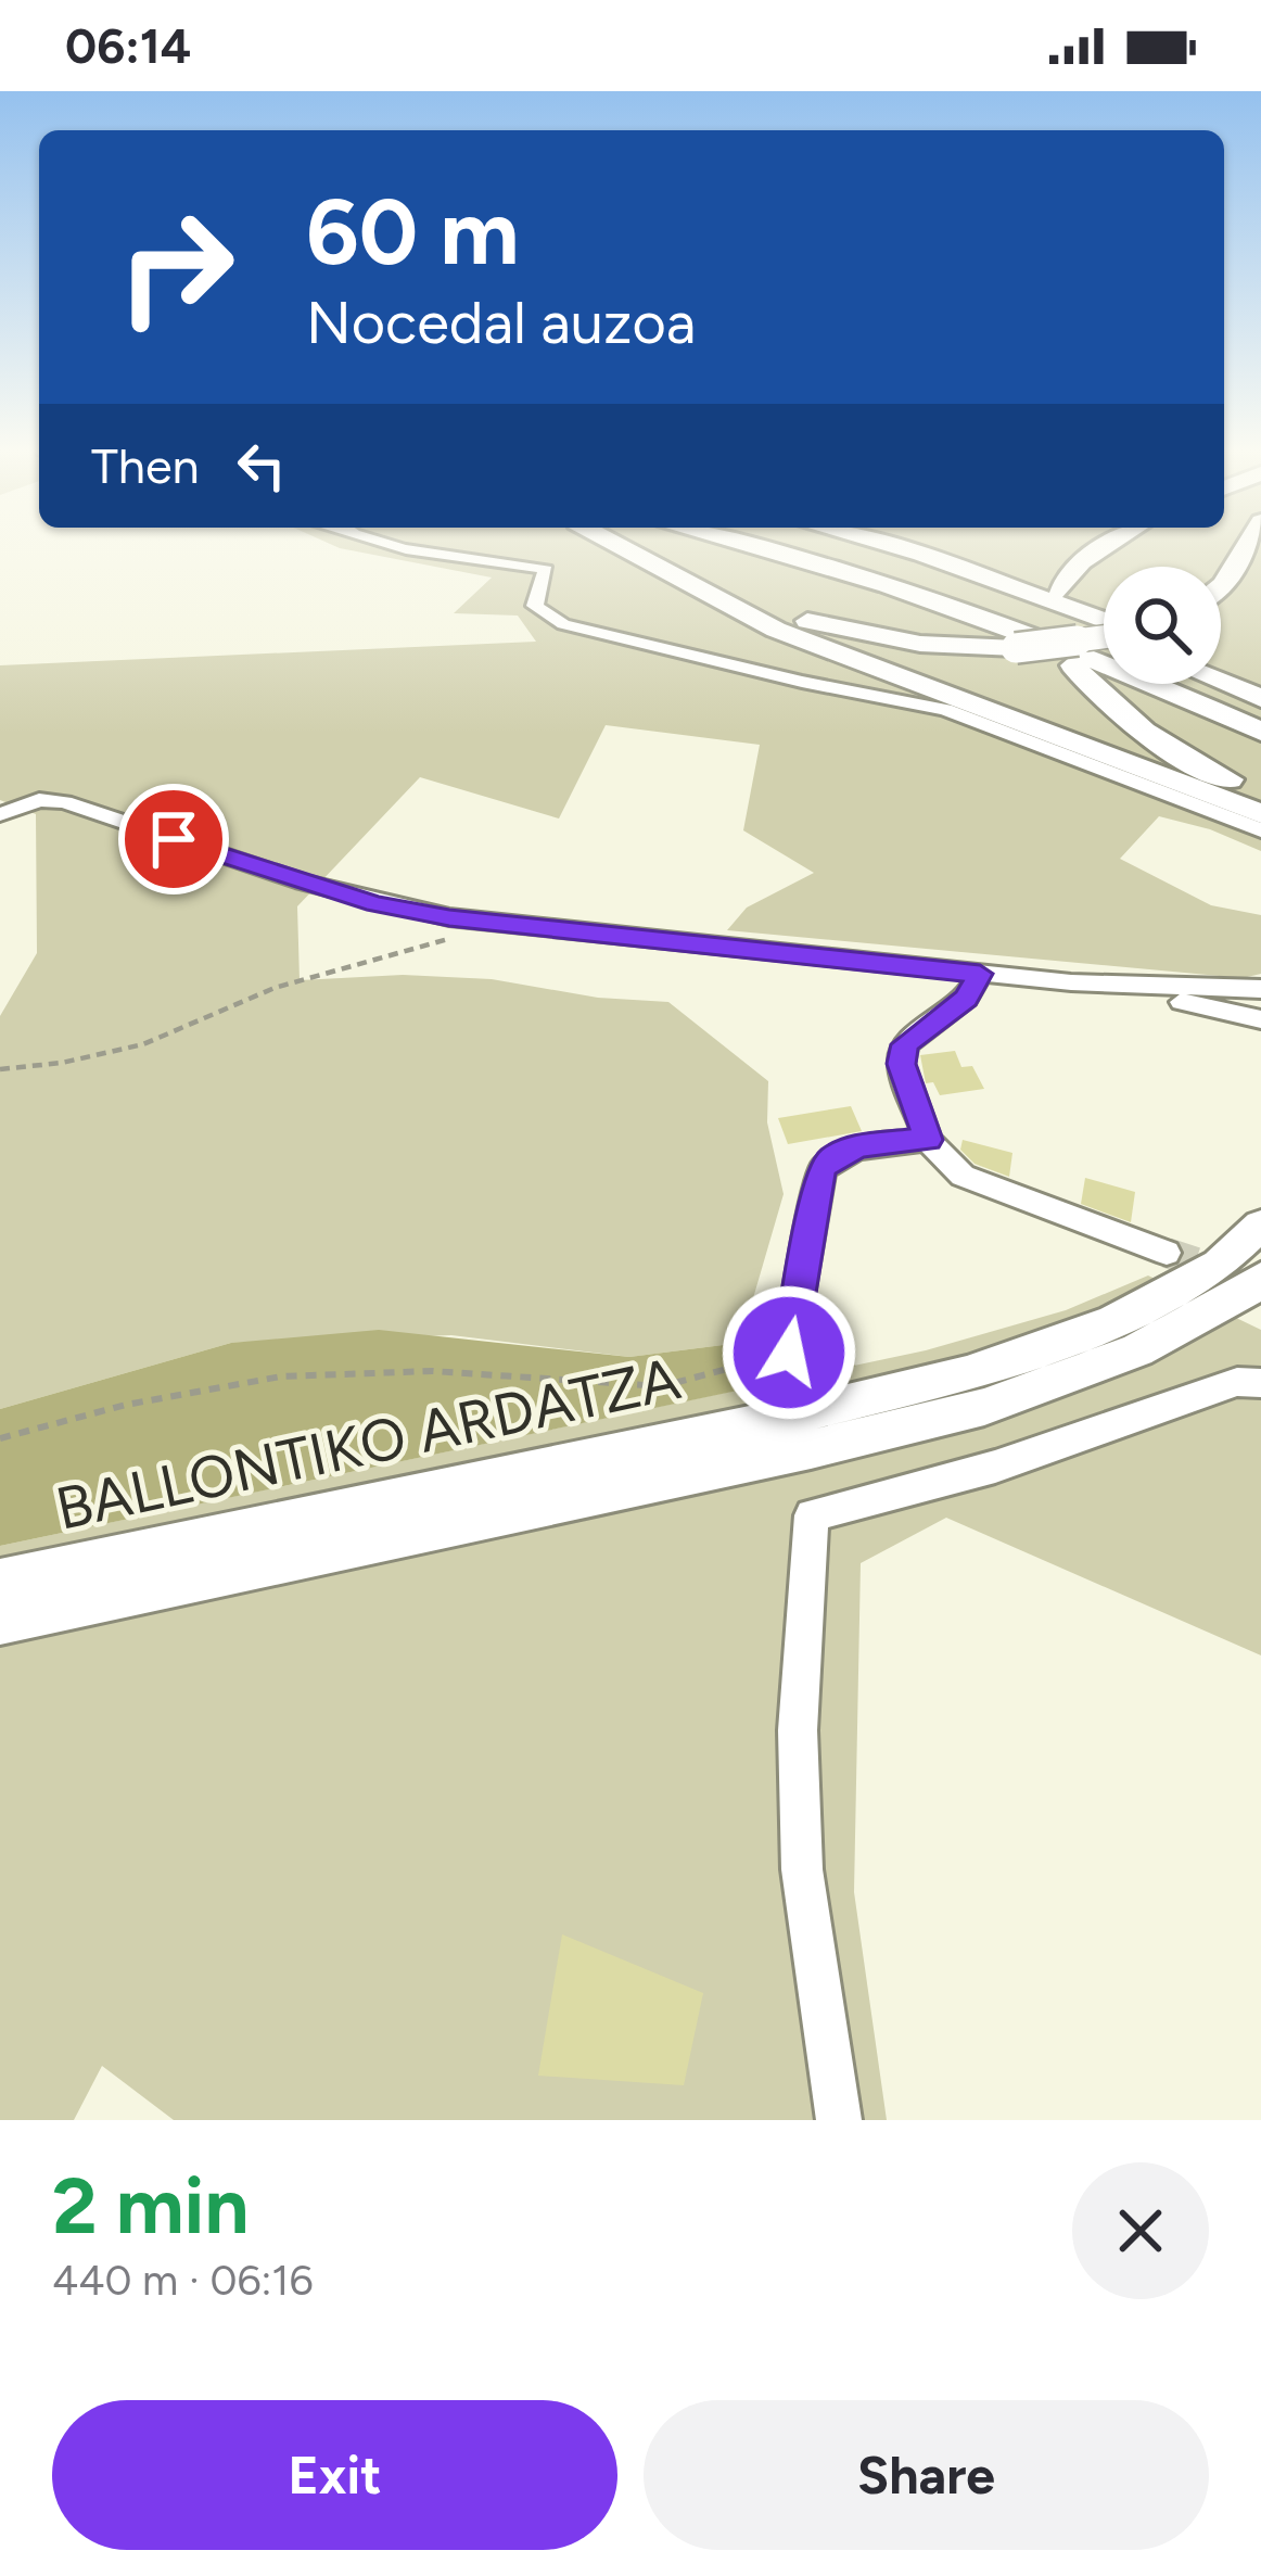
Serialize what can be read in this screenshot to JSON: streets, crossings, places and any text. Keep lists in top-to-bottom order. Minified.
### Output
{"streets":{"main road":["BALLONTIKO ARDATZA"]},"page":{"status":"06:14","turn":["60 m","Nocedal auzoa"],"then":"Then","heading":["2 min","440 m · 06:16"],"buttons":["Exit","Share"]}}
